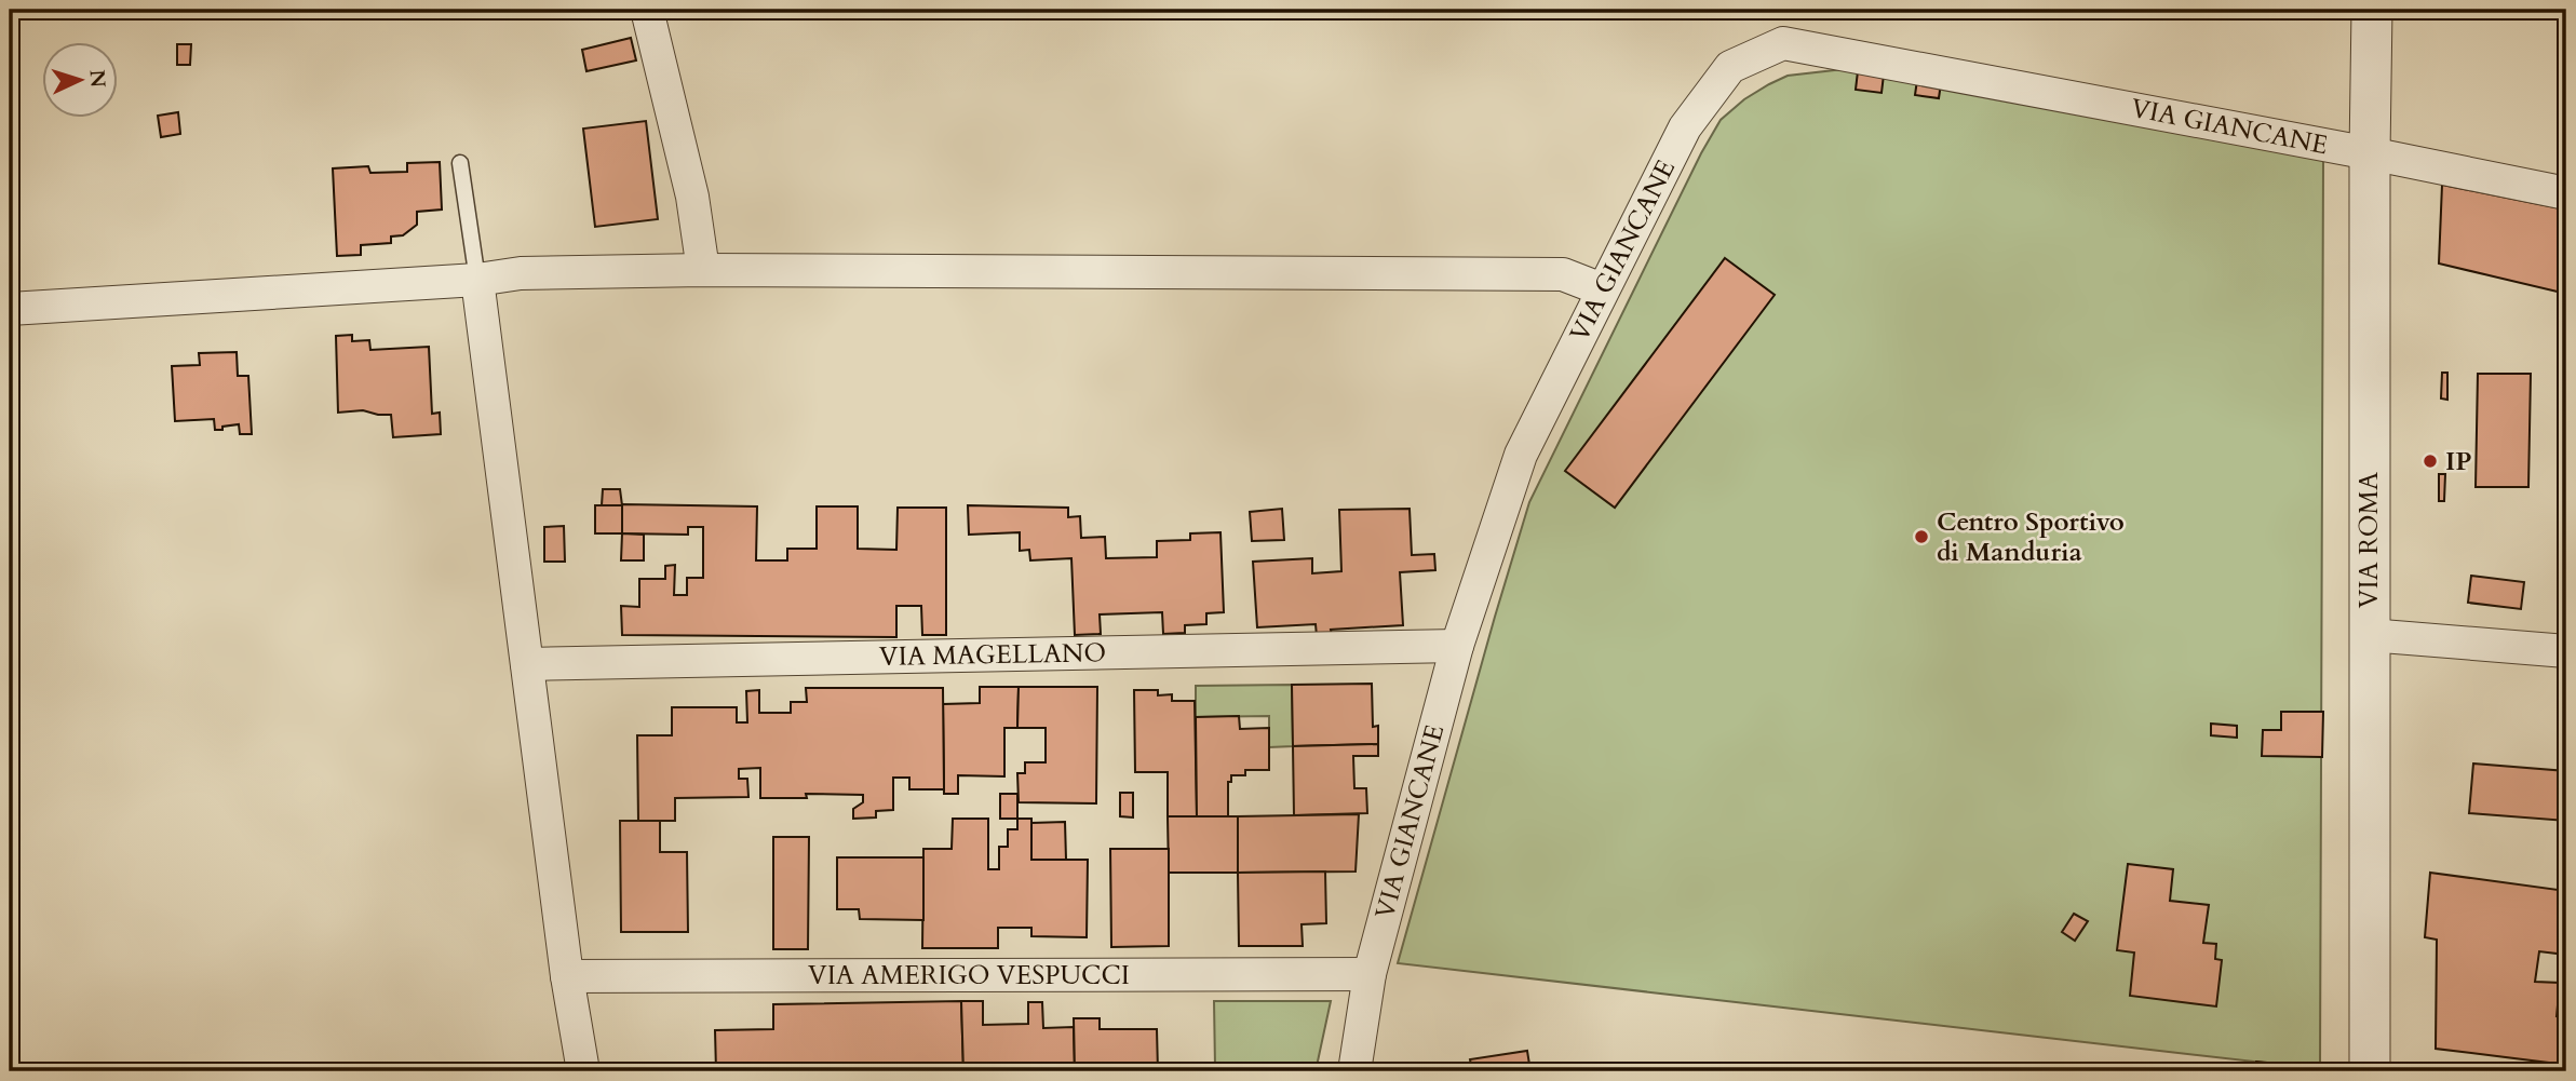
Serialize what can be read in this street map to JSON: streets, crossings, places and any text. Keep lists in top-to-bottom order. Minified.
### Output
{"streets":{"street":["VIA GIANCANE","VIA ROMA","VIA MAGELLANO","VIA AMERIGO VESPUCCI"]},"crossings":[["VIA GIANCANE","VIA ROMA"],["VIA GIANCANE","VIA MAGELLANO"],["VIA GIANCANE","VIA AMERIGO VESPUCCI"]],"places":["IP","Centro Sportivo di Manduria"],"north":"right"}
